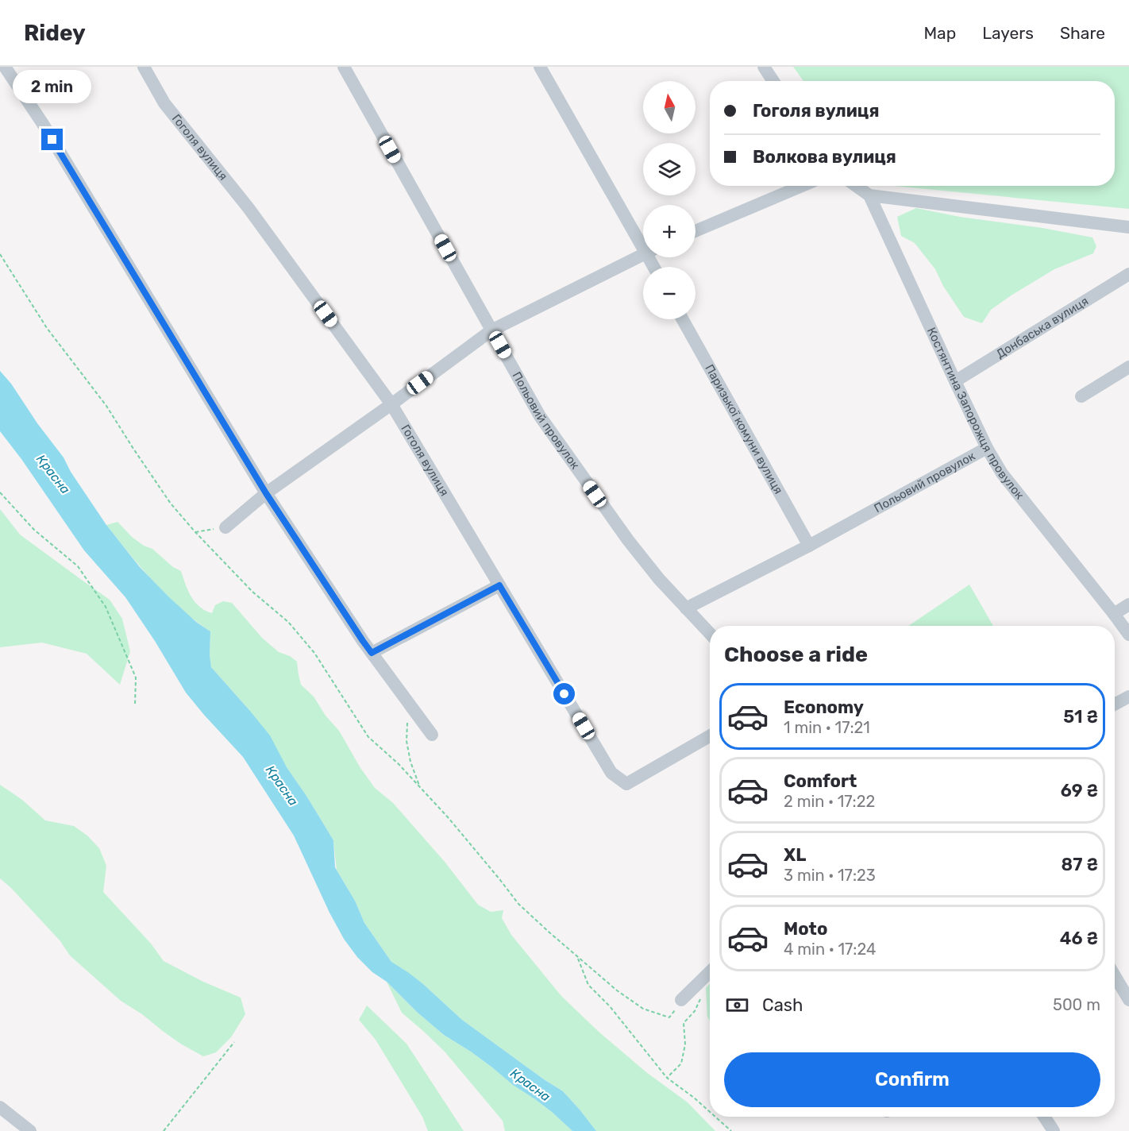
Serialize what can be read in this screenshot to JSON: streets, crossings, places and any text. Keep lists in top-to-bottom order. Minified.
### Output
{"streets":{"street":["Гоголя вулиця","Донбаська вулиця","Костянтина Запорожця провулок","Польовий провулок","Паризької комуни вулиця"]},"crossings":[["Донбаська вулиця","Костянтина Запорожця провулок"],["Костянтина Запорожця провулок","Польовий провулок"],["Польовий провулок","Паризької комуни вулиця"]],"water":["Красна"],"north":"top","page":{"header":"Ridey","nav":["Map","Layers","Share"],"bubble":"2 min","map_buttons":["+","−"],"banner":["Гоголя вулиця","Волкова вулиця"],"heading":"Choose a ride","list":[{"name":"Economy","note":"1 min · 17:21","value":"51 ₴"},{"name":"Comfort","note":"2 min · 17:22","value":"69 ₴"},{"name":"XL","note":"3 min · 17:23","value":"87 ₴"},{"name":"Moto","note":"4 min · 17:24","value":"46 ₴"}],"pay":["Cash","500 m"],"buttons":"Confirm"}}
